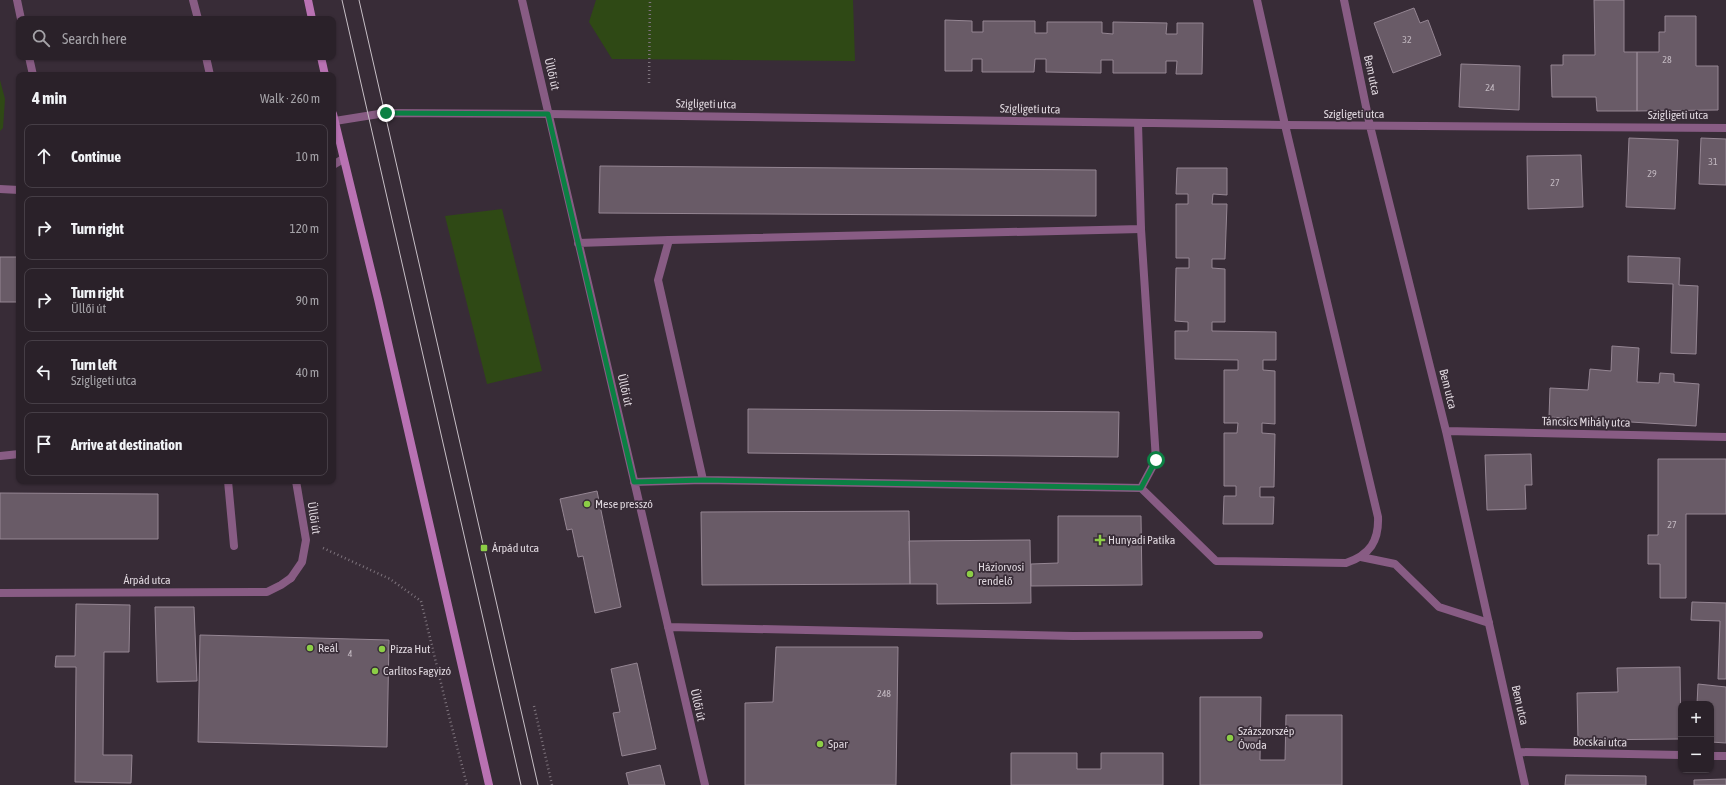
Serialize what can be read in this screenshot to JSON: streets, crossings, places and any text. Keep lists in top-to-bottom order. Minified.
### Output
{"streets":{"street":["Üllői út","Bem utca","Szigligeti utca","Táncsics Mihály utca","Árpád utca","Bocskai utca"]},"crossings":[["Üllői út","Szigligeti utca"],["Üllői út","Árpád utca"],["Bem utca","Szigligeti utca"],["Bem utca","Táncsics Mihály utca"],["Bem utca","Bocskai utca"]],"places":{"other":["Mese presszó","Háziorvosi rendelő","Reál","Pizza Hut","Carlitos Fagyizó","Százszorszép Óvoda","Spar"],"health":["Hunyadi Patika"],"transit":["Árpád utca"]},"house_numbers":["32","28","24","31","29","27","27","4","248"],"page":{"search":"Search here","heading":["4 min","Walk · 260 m"],"list":[["Continue","10 m"],["Turn right","120 m"],["Turn right","Üllői út","90 m"],["Turn left","Szigligeti utca","40 m"],"Arrive at destination"],"map_buttons":["+","−"]}}
